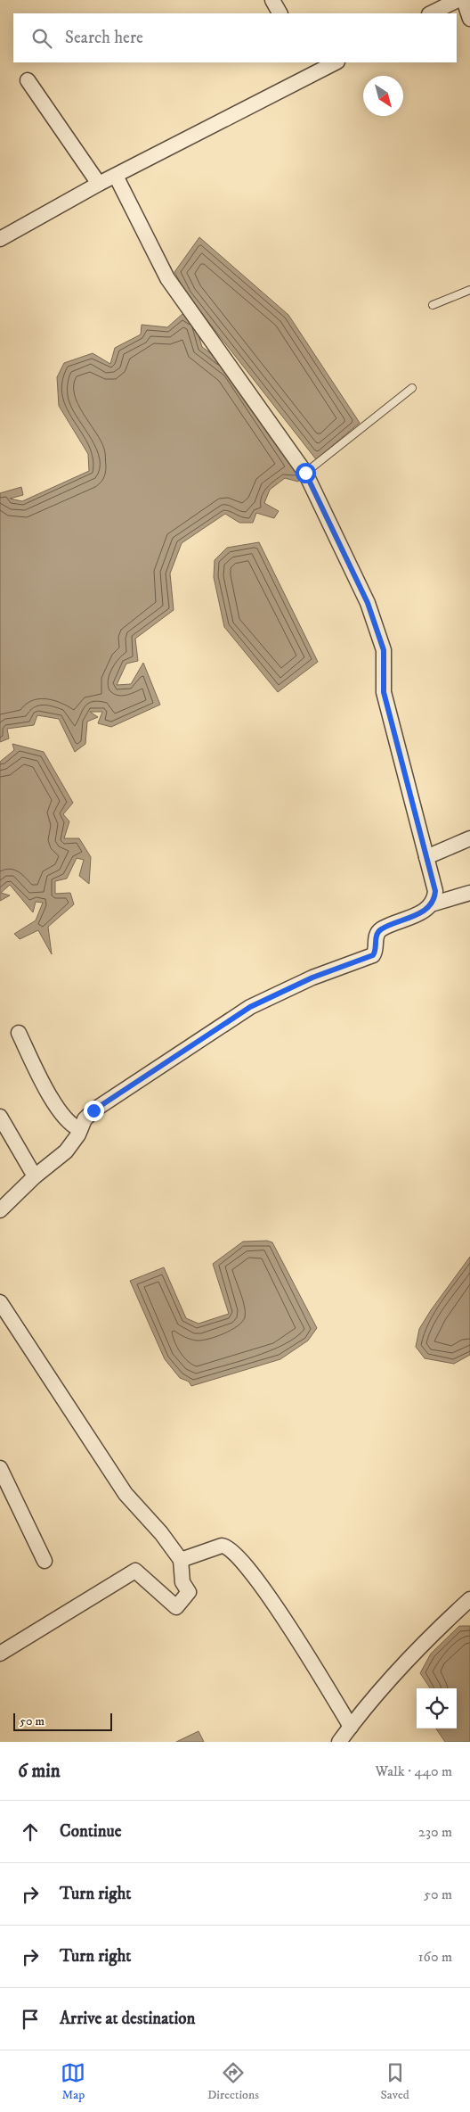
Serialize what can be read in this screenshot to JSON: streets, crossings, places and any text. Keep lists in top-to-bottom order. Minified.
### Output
{"scale_bar":"50 m","north":"bottom right","page":{"search":"Search here","scale":"50 m","heading":["6 min","Walk · 440 m"],"list":[["Continue","230 m"],["Turn right","50 m"],["Turn right","160 m"],"Arrive at destination"],"nav":["Map","Directions","Saved"]}}
